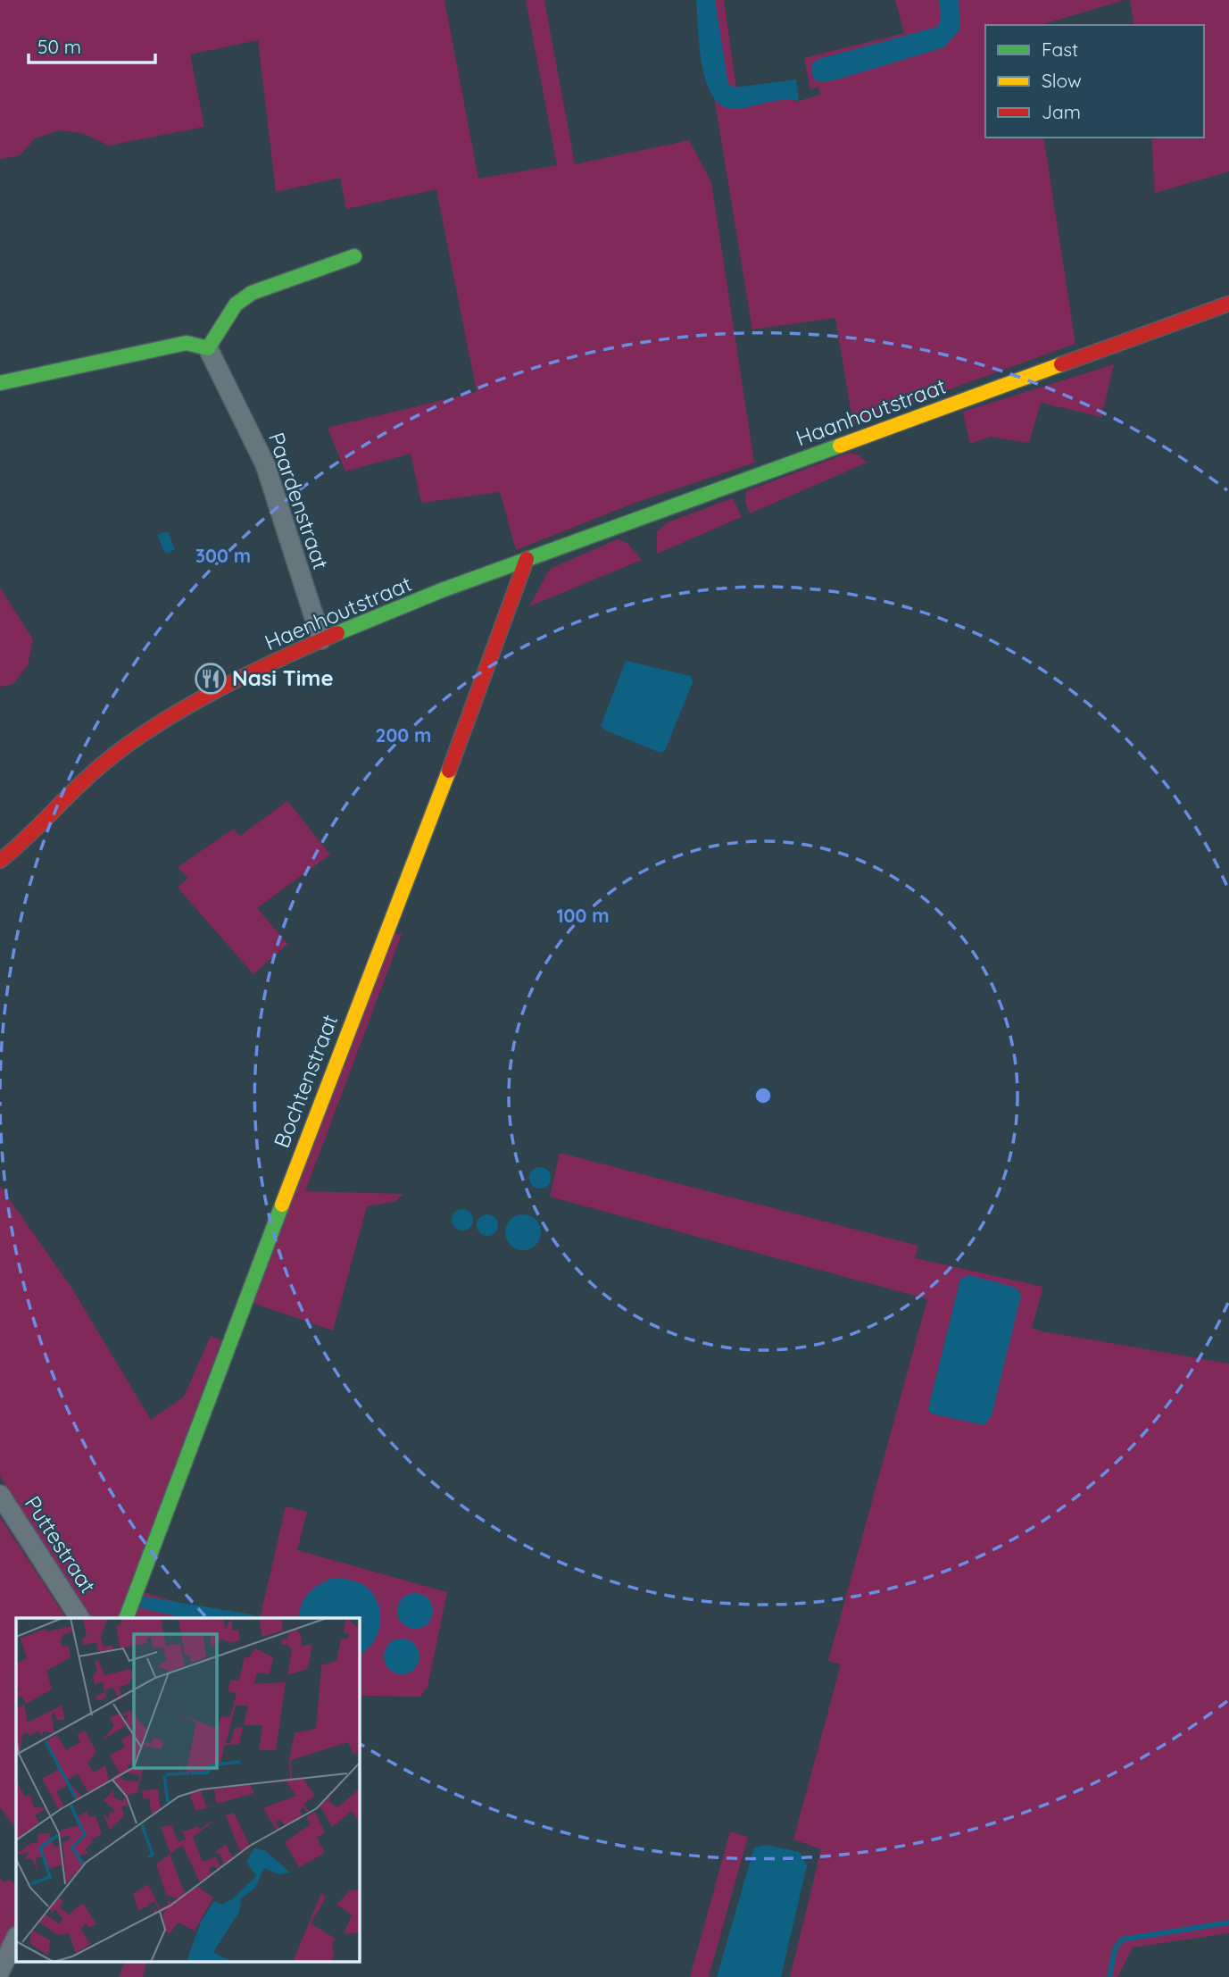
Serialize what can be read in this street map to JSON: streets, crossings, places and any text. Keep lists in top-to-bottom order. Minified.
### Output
{"streets":{"street":["Haanhoutstraat","Paardenstraat","Haenhoutstraat","Bochtenstraat","Puttestraat"]},"crossings":[["Haanhoutstraat","Haenhoutstraat"],["Haanhoutstraat","Bochtenstraat"],["Paardenstraat","Haenhoutstraat"],["Haenhoutstraat","Bochtenstraat"]],"places":{"restaurant":["Nasi Time"]},"legend":["Fast","Slow","Jam"],"scale_bar":"50 m","rings":["300 m","200 m","100 m"]}
